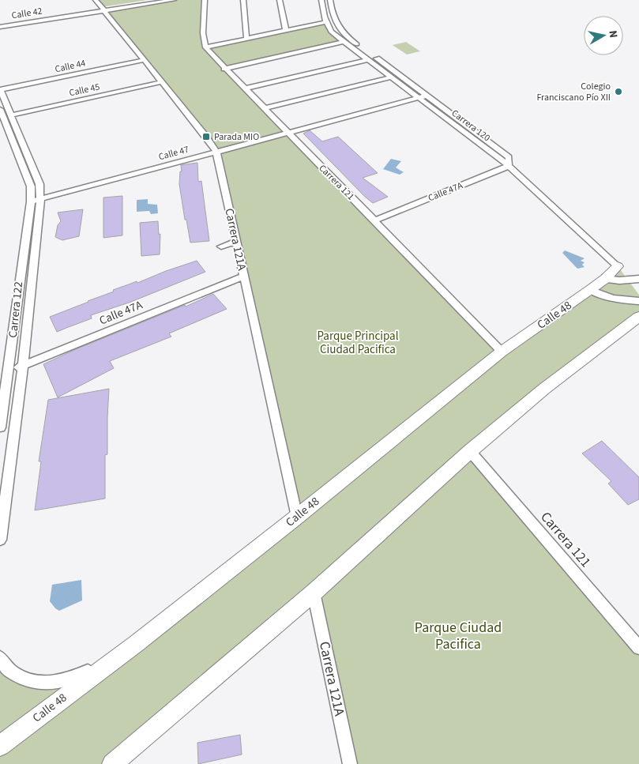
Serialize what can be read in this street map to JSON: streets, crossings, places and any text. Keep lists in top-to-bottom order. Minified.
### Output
{"streets":{"main road":["Calle 48"],"street":["Calle 42","Calle 44","Calle 45","Carrera 120","Calle 47","Carrera 121","Calle 47A","Carrera 121A","Carrera 122"]},"crossings":[["Calle 42","Carrera 121A"],["Calle 44","Carrera 121A"],["Calle 44","Carrera 122"],["Calle 45","Carrera 121A"],["Calle 45","Carrera 122"],["Carrera 120","Calle 47"],["Carrera 120","Calle 47A"],["Carrera 120","Calle 48"],["Calle 47","Carrera 121"],["Calle 47","Carrera 121A"],["Calle 47","Carrera 122"],["Carrera 121","Calle 47A"],["Carrera 121","Calle 48"],["Calle 47A","Carrera 121A"],["Calle 47A","Carrera 122"],["Carrera 121A","Calle 48"]],"parks":["Parque Principal Ciudad Pacifica","Parque Ciudad Pacifica"],"places":{"other":["Colegio Franciscano Pío XII"],"transit":["Parada MIO"]},"north":"right"}
